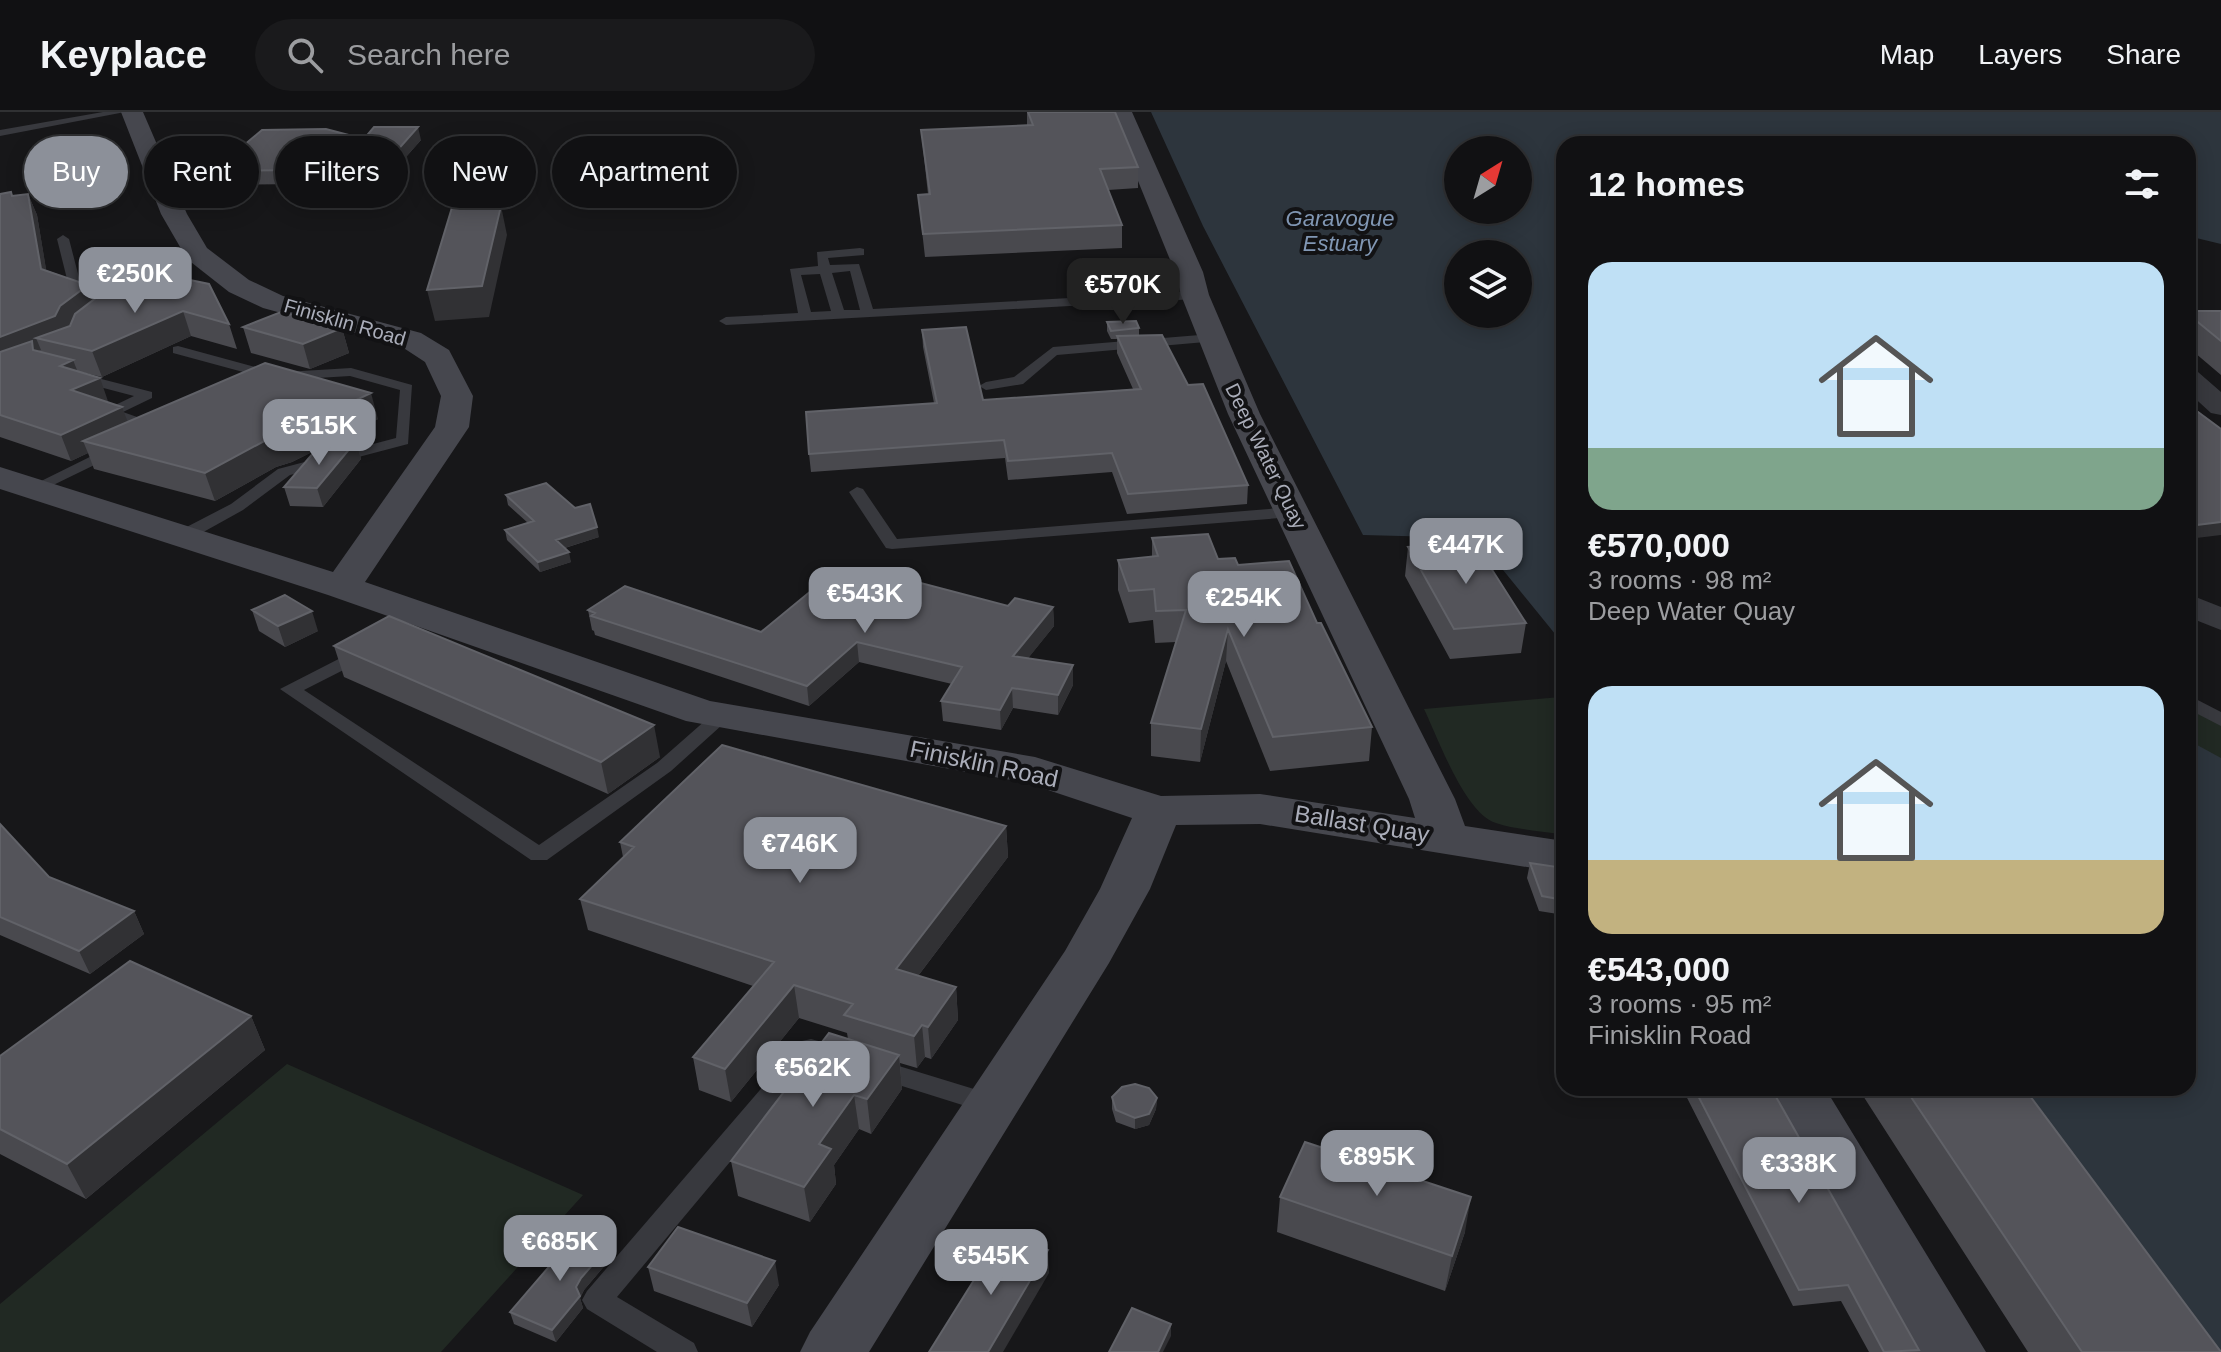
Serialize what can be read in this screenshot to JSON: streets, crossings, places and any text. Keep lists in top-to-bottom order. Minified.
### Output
{"streets":{"street":["Finisklin Road","Deep Water Quay","Ballast Quay"]},"crossings":[["Finisklin Road","Ballast Quay"],["Deep Water Quay","Ballast Quay"]],"water":["Garavogue Estuary"],"north":"top right","page":{"header":"Keyplace","search":"Search here","nav":["Map","Layers","Share"],"chip":["Buy","Rent","Filters","New","Apartment"],"heading":"12 homes","list":[{"name":"€570,000","note":"3 rooms · 98 m² · Deep Water Quay"},{"name":"€543,000","note":"3 rooms · 95 m² · Finisklin Road"}],"price":["€250K","€570K","€515K","€447K","€543K","€254K","€746K","€562K","€895K","€338K","€685K","€545K"]}}
